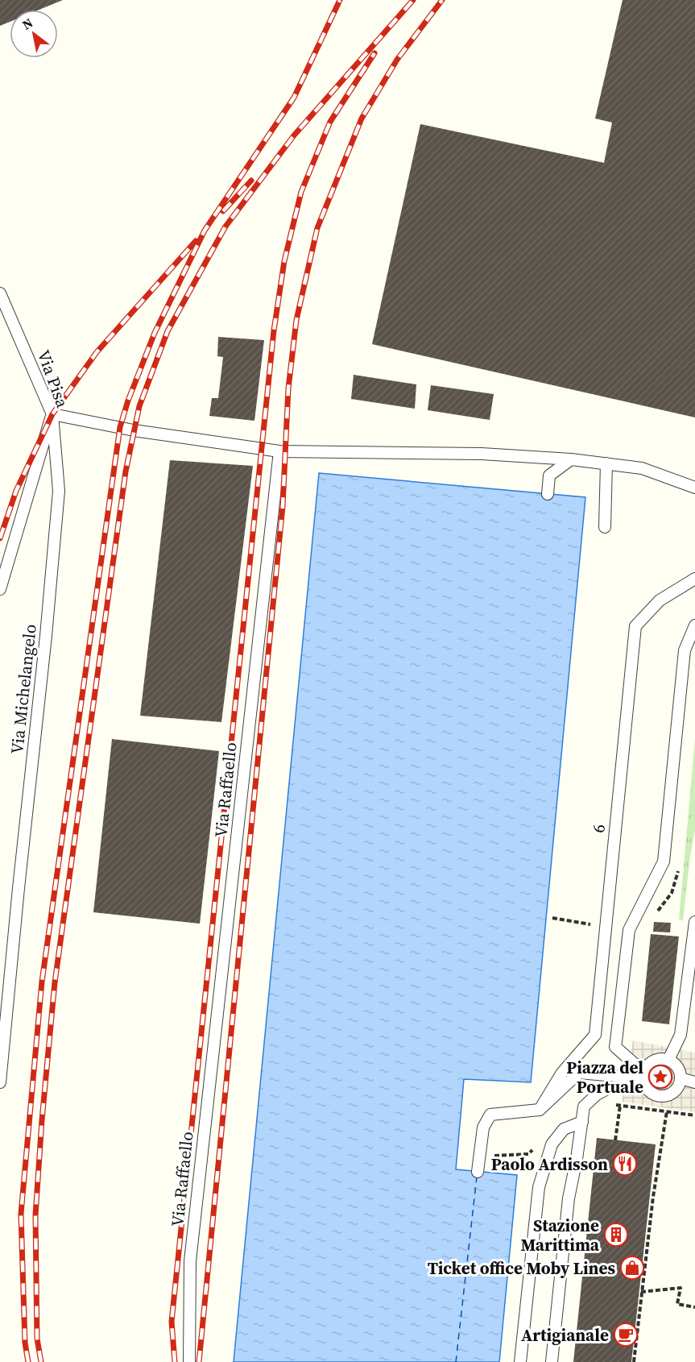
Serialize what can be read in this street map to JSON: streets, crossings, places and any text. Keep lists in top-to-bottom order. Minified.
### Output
{"streets":{"lane":["Via Pisa","Via Michelangelo","Via Raffaello","6"]},"crossings":[["Via Pisa","Via Michelangelo"]],"places":{"place":["Piazza del Portuale"],"restaurant":["Paolo Ardisson"],"building":["Stazione Marittima"],"shop":["Ticket office Moby Lines"],"cafe":["Artigianale"]},"north":"top left"}
